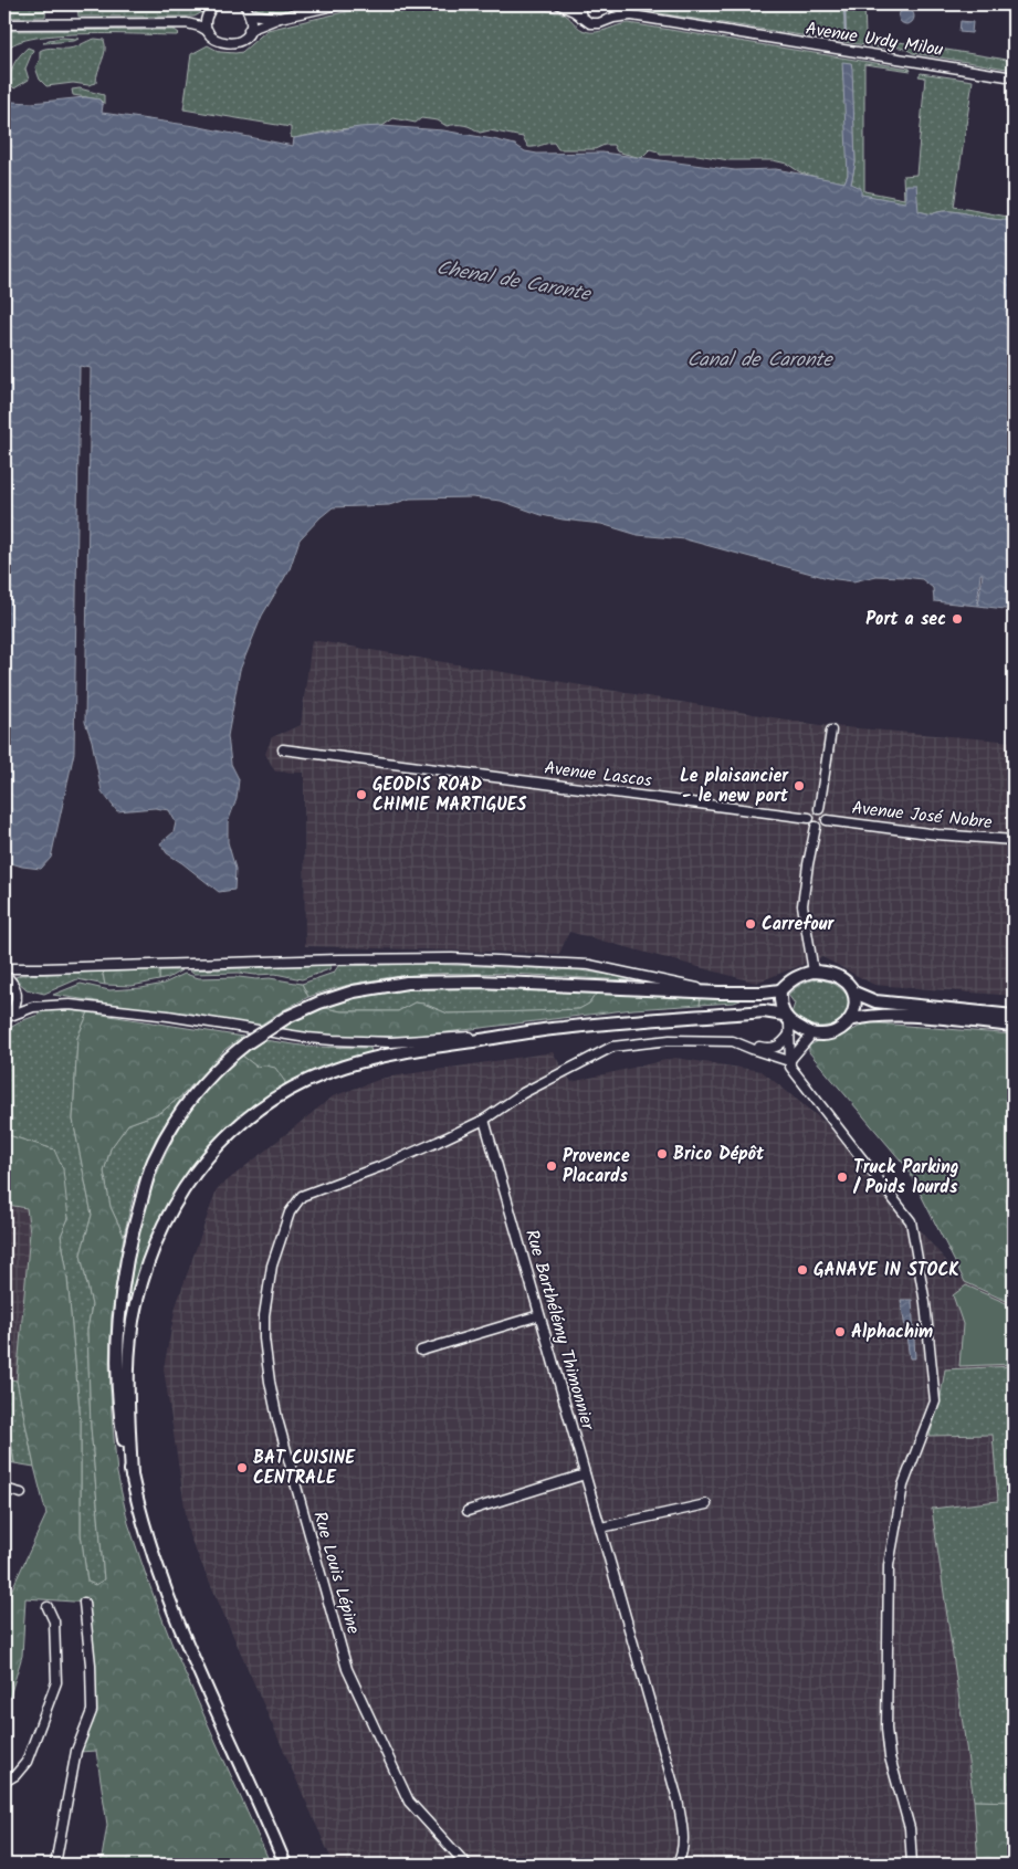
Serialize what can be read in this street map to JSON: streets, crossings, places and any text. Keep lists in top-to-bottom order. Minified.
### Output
{"streets":{"street":["Avenue Urdy Milou","Avenue Lascos","Avenue José Nobre","Rue Barthélémy Thimonnier","Rue Louis Lépine"]},"crossings":[["Avenue Lascos","Avenue José Nobre"],["Rue Barthélémy Thimonnier","Rue Louis Lépine"]],"water":["Chenal de Caronte","Canal de Caronte"],"places":["Port a sec","Le plaisancier - le new port","GEODIS ROAD CHIMIE MARTIGUES","Carrefour","Brico Dépôt","Provence Placards","Truck Parking / Poids lourds","GANAYE IN STOCK","Alphachim","BAT CUISINE CENTRALE"]}
